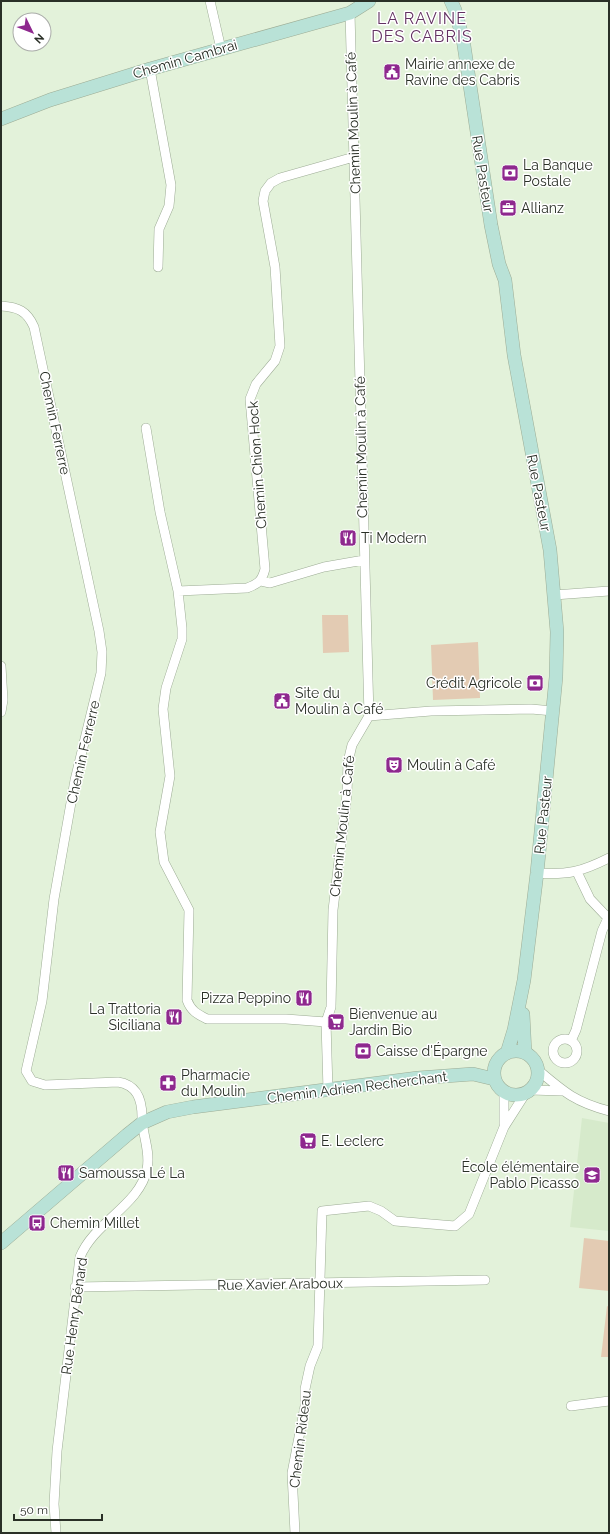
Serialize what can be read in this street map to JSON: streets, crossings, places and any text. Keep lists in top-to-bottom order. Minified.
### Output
{"streets":{"main road":["Chemin Cambrai","Rue Pasteur","Chemin Adrien Recherchant"],"street":["Chemin Moulin à Café","Chemin Ferrerre","Chemin Chion Hock","Rue Xavier Araboux","Rue Henry Bénard","Chemin Rideau"]},"crossings":[["Chemin Cambrai","Chemin Moulin à Café"],["Chemin Moulin à Café","Chemin Chion Hock"],["Chemin Moulin à Café","Chemin Adrien Recherchant"],["Rue Pasteur","Chemin Adrien Recherchant"],["Chemin Ferrerre","Chemin Adrien Recherchant"],["Chemin Ferrerre","Rue Henry Bénard"],["Chemin Adrien Recherchant","Rue Henry Bénard"],["Rue Xavier Araboux","Rue Henry Bénard"],["Rue Xavier Araboux","Chemin Rideau"]],"districts":["LA RAVINE DES CABRIS"],"places":{"public building":["Mairie annexe de Ravine des Cabris","Site du Moulin à Café"],"bank":["La Banque Postale","Crédit Agricole","Caisse d'Épargne"],"office":["Allianz"],"restaurant":["Ti Modern","Pizza Peppino","La Trattoria Siciliana","Samoussa Lé La"],"theatre":["Moulin à Café"],"supermarket":["Bienvenue au Jardin Bio","E. Leclerc"],"pharmacy":["Pharmacie du Moulin"],"school or university":["École élémentaire Pablo Picasso"],"bus stop":["Chemin Millet"]},"scale_bar":"50 m","north":"bottom right"}
